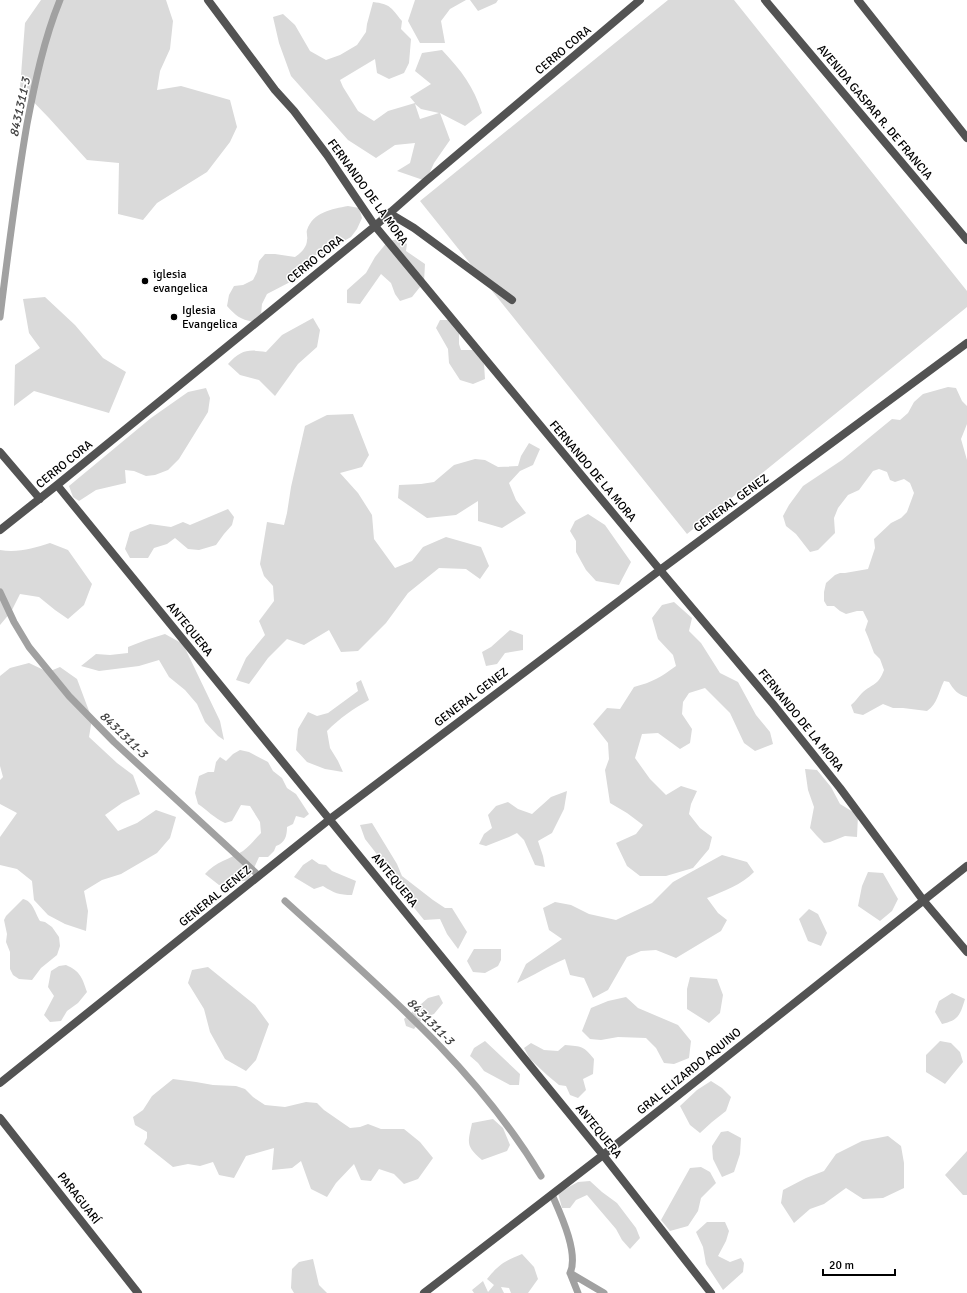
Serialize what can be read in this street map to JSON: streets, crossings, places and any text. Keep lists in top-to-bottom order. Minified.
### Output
{"streets":{"street":["CERRO CORA","AVENIDA GASPAR R. DE FRANCIA","FERNANDO DE LA MORA","GENERAL GENEZ","ANTEQUERA","GRAL ELIZARDO AQUINO","PARAGUARÍ"]},"crossings":[["CERRO CORA","FERNANDO DE LA MORA"],["CERRO CORA","ANTEQUERA"],["FERNANDO DE LA MORA","GENERAL GENEZ"],["FERNANDO DE LA MORA","GRAL ELIZARDO AQUINO"],["GENERAL GENEZ","ANTEQUERA"],["ANTEQUERA","GRAL ELIZARDO AQUINO"]],"water":["8431311-3"],"places":["iglesia evangelica","Iglesia Evangelica"],"scale_bar":"20 m"}
